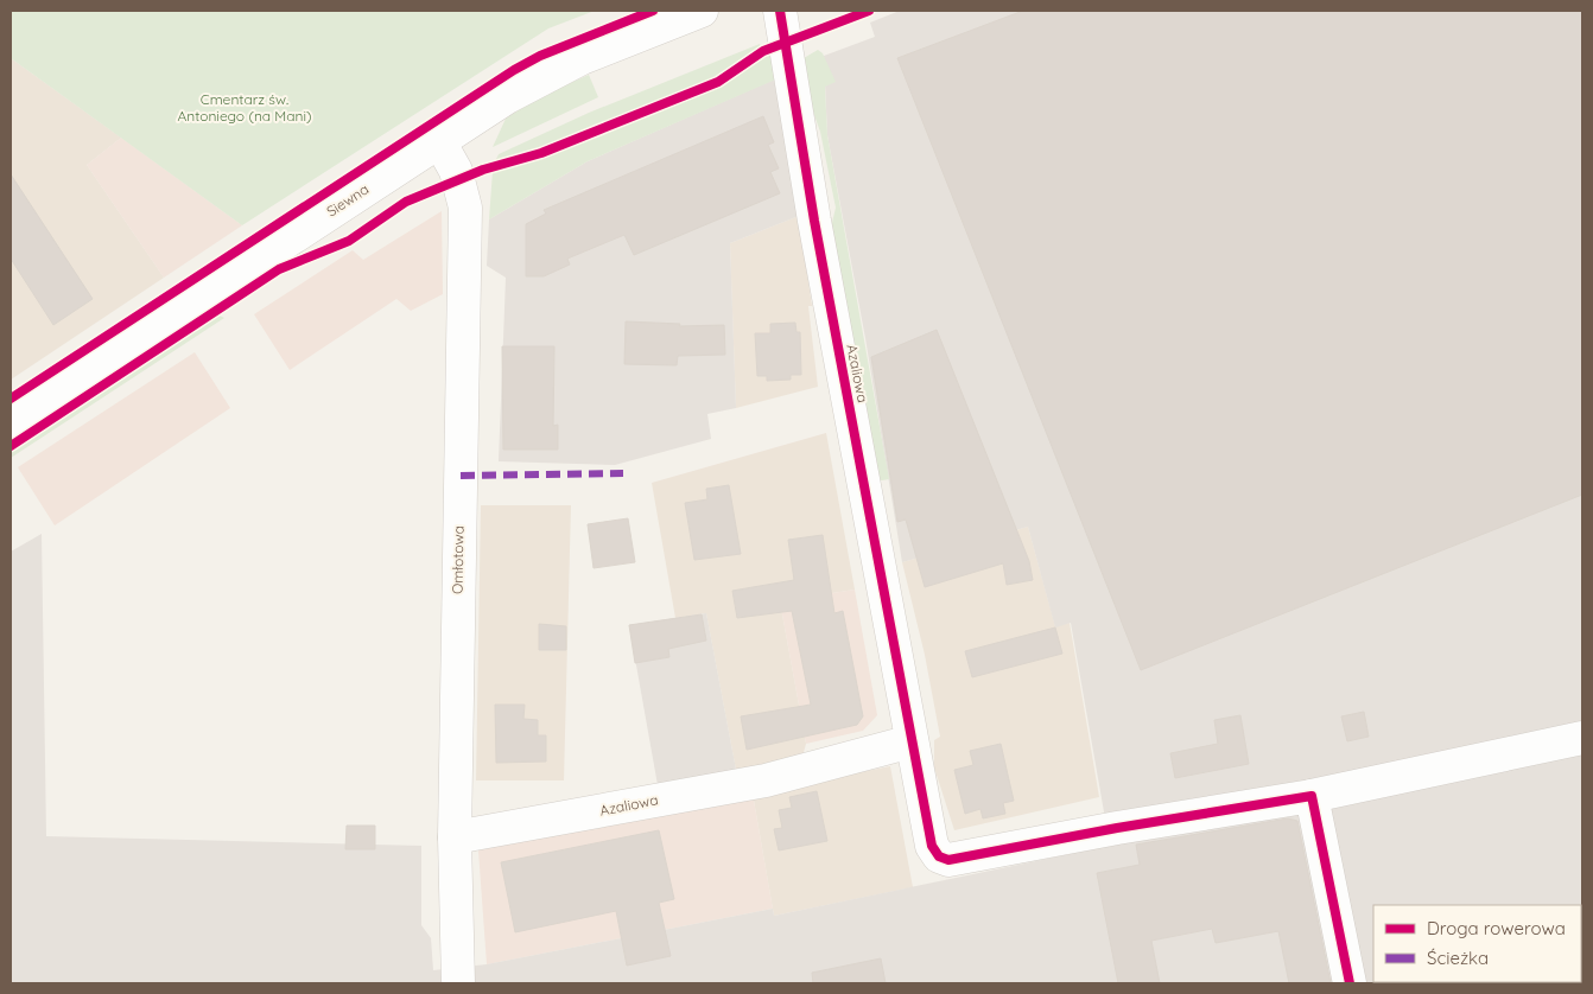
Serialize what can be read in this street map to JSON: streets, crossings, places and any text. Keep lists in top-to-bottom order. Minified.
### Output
{"streets":{"street":["Siewna","Azaliowa","Omłotowa"]},"crossings":[["Siewna","Omłotowa"],["Azaliowa","Omłotowa"]],"parks":["Cmentarz św. Antoniego (na Mani)"],"legend":["Droga rowerowa","Ścieżka"]}
